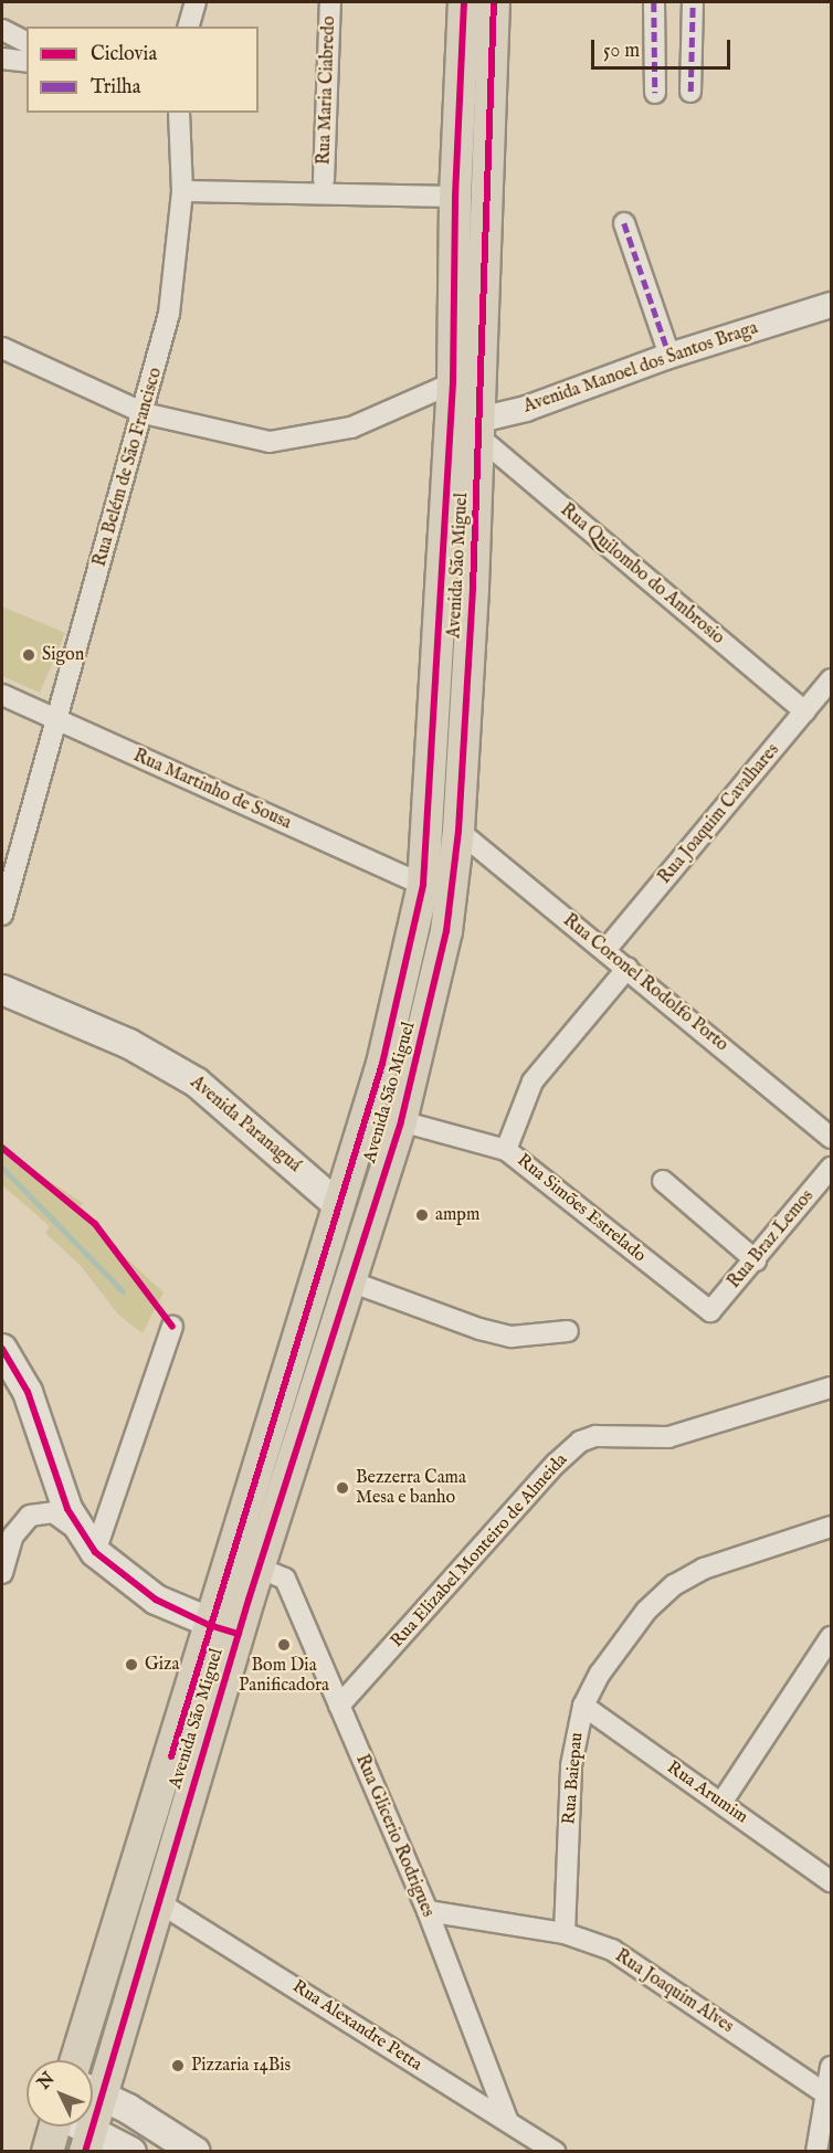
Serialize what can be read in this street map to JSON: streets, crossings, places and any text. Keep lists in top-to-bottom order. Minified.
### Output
{"streets":{"main road":["Avenida São Miguel","Avenida Paranaguá"],"street":["Rua Maria Ciabredo","Avenida Manoel dos Santos Braga","Rua Belém de São Francisco","Rua Quilombo do Ambrosio","Rua Martinho de Sousa","Rua Joaquim Cavalhares","Rua Coronel Rodolfo Porto","Rua Simões Estrelado","Rua Braz Lemos","Rua Elizabel Monteiro de Almeida","Rua Baiepau","Rua Arumim","Rua Glicerio Rodrigues","Rua Joaquim Alves","Rua Alexandre Petta"]},"crossings":[["Avenida Manoel dos Santos Braga","Avenida São Miguel"],["Avenida Manoel dos Santos Braga","Rua Quilombo do Ambrosio"],["Rua Belém de São Francisco","Rua Martinho de Sousa"],["Avenida São Miguel","Rua Quilombo do Ambrosio"],["Avenida São Miguel","Rua Martinho de Sousa"],["Avenida São Miguel","Rua Coronel Rodolfo Porto"],["Avenida São Miguel","Avenida Paranaguá"],["Avenida São Miguel","Rua Simões Estrelado"],["Avenida São Miguel","Rua Glicerio Rodrigues"],["Avenida São Miguel","Rua Alexandre Petta"],["Rua Quilombo do Ambrosio","Rua Joaquim Cavalhares"],["Rua Joaquim Cavalhares","Rua Coronel Rodolfo Porto"],["Rua Simões Estrelado","Rua Braz Lemos"],["Rua Elizabel Monteiro de Almeida","Rua Glicerio Rodrigues"],["Rua Baiepau","Rua Arumim"],["Rua Baiepau","Rua Joaquim Alves"],["Rua Glicerio Rodrigues","Rua Joaquim Alves"],["Rua Glicerio Rodrigues","Rua Alexandre Petta"]],"places":["Sigon","ampm","Bezzerra Cama Mesa e banho","Bom Dia Panificadora","Giza","Pizzaria 14Bis"],"legend":["Ciclovia","Trilha"],"scale_bar":"50 m","north":"top left"}
